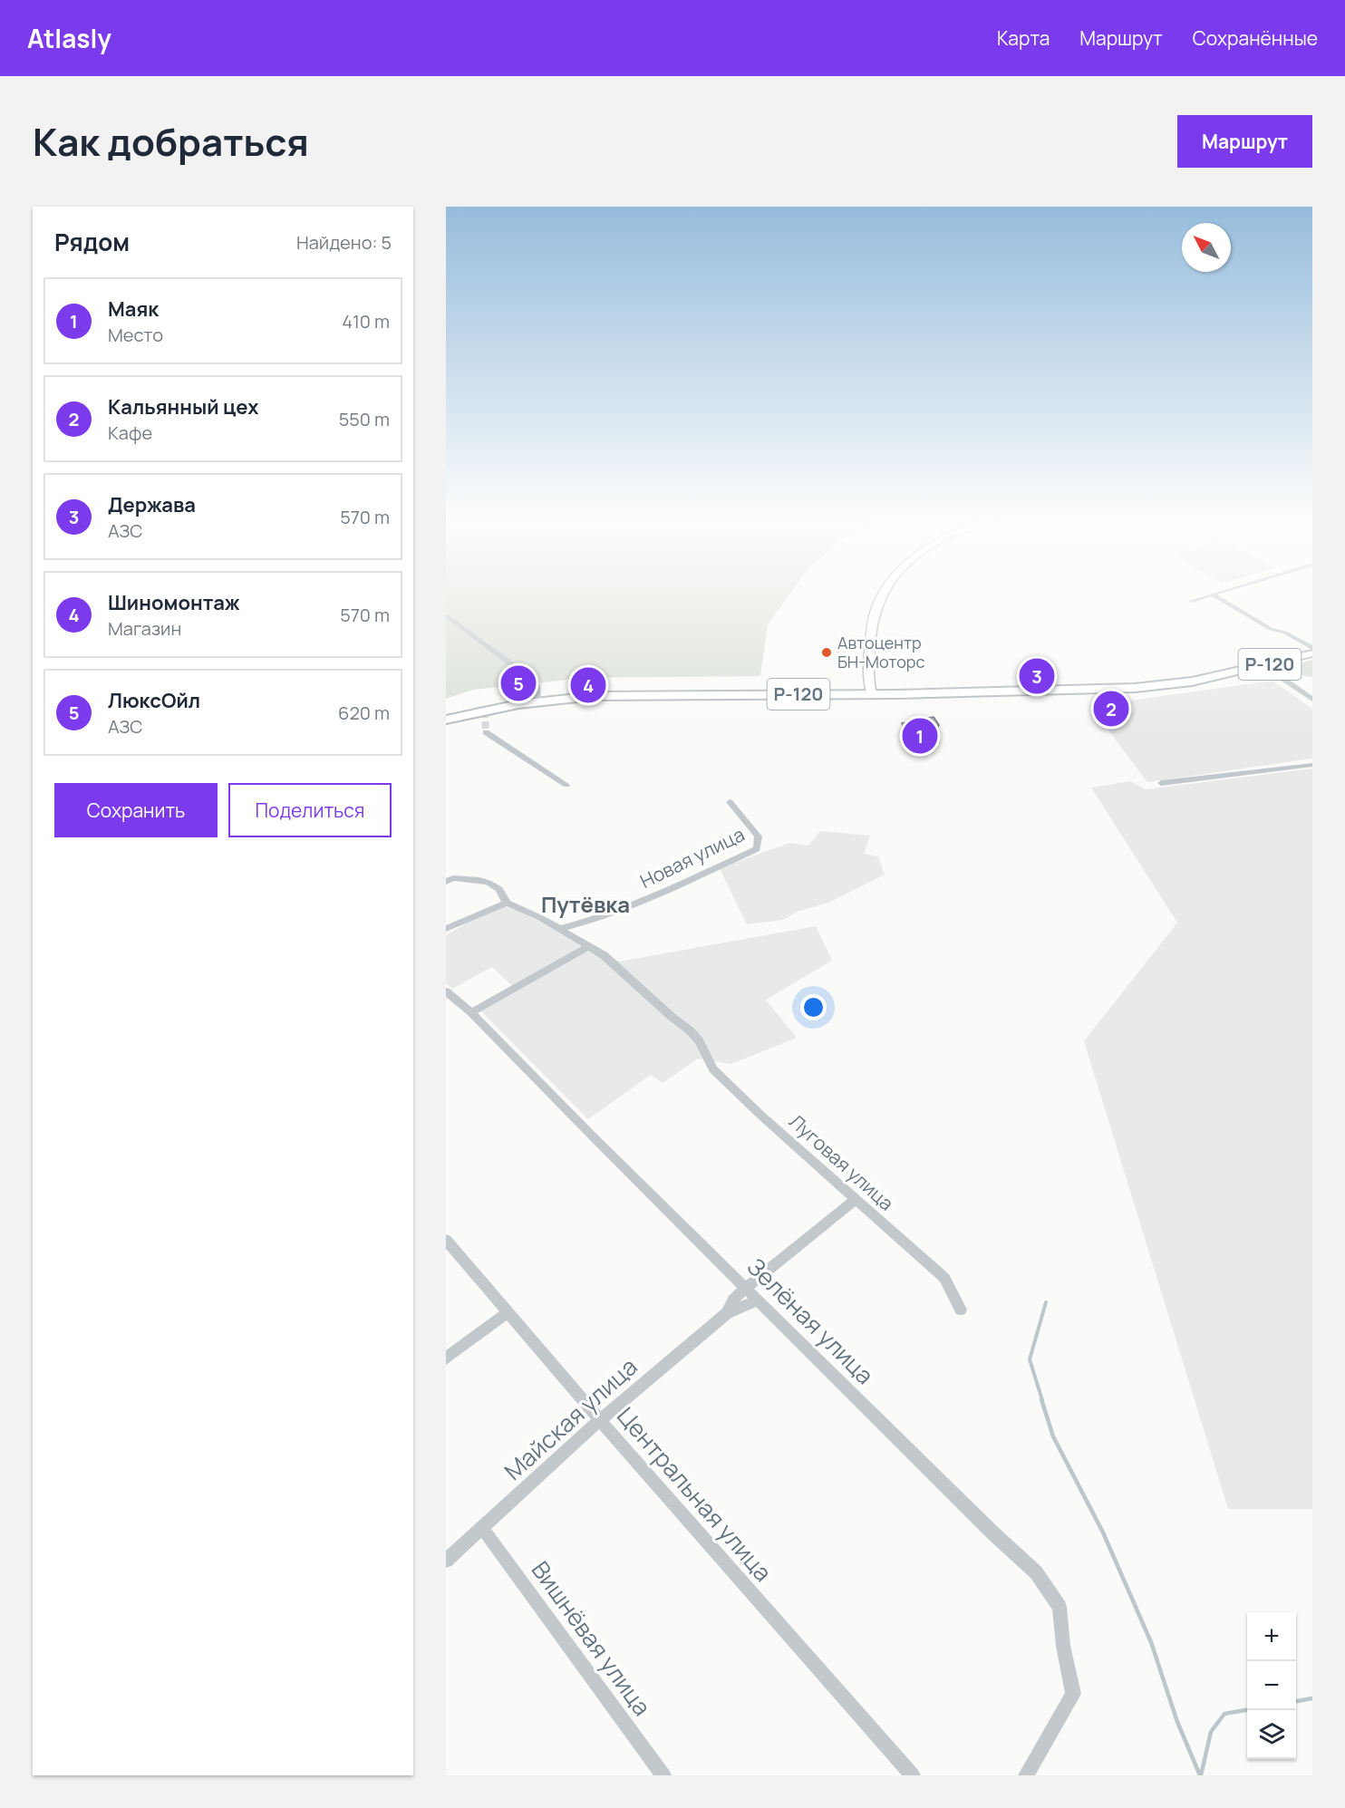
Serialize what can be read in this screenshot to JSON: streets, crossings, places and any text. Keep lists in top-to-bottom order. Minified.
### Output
{"streets":{"main road":["Р-120"],"street":["Новая улица","Луговая улица","Зелёная улица","Майская улица","Центральная улица","Вишнёвая улица"]},"crossings":[["Майская улица","Центральная улица"],["Майская улица","Вишнёвая улица"]],"districts":["Путёвка"],"places":["Автоцентр БН-Моторс"],"north":"top left","page":{"header":"Atlasly","nav":["Карта","Маршрут","Сохранённые"],"title":"Как добраться","buttons":["Маршрут",["Сохранить","Поделиться"]],"heading":["Рядом","Найдено: 5"],"list":[{"mark":"1","name":"Маяк","note":"Место","value":"410 m"},{"mark":"2","name":"Кальянный цех","note":"Кафе","value":"550 m"},{"mark":"3","name":"Держава","note":"АЗС","value":"570 m"},{"mark":"4","name":"Шиномонтаж","note":"Магазин","value":"570 m"},{"mark":"5","name":"ЛюксОйл","note":"АЗС","value":"620 m"}],"pins":["3","5","4","2","1"],"map_buttons":["+","−"]}}
